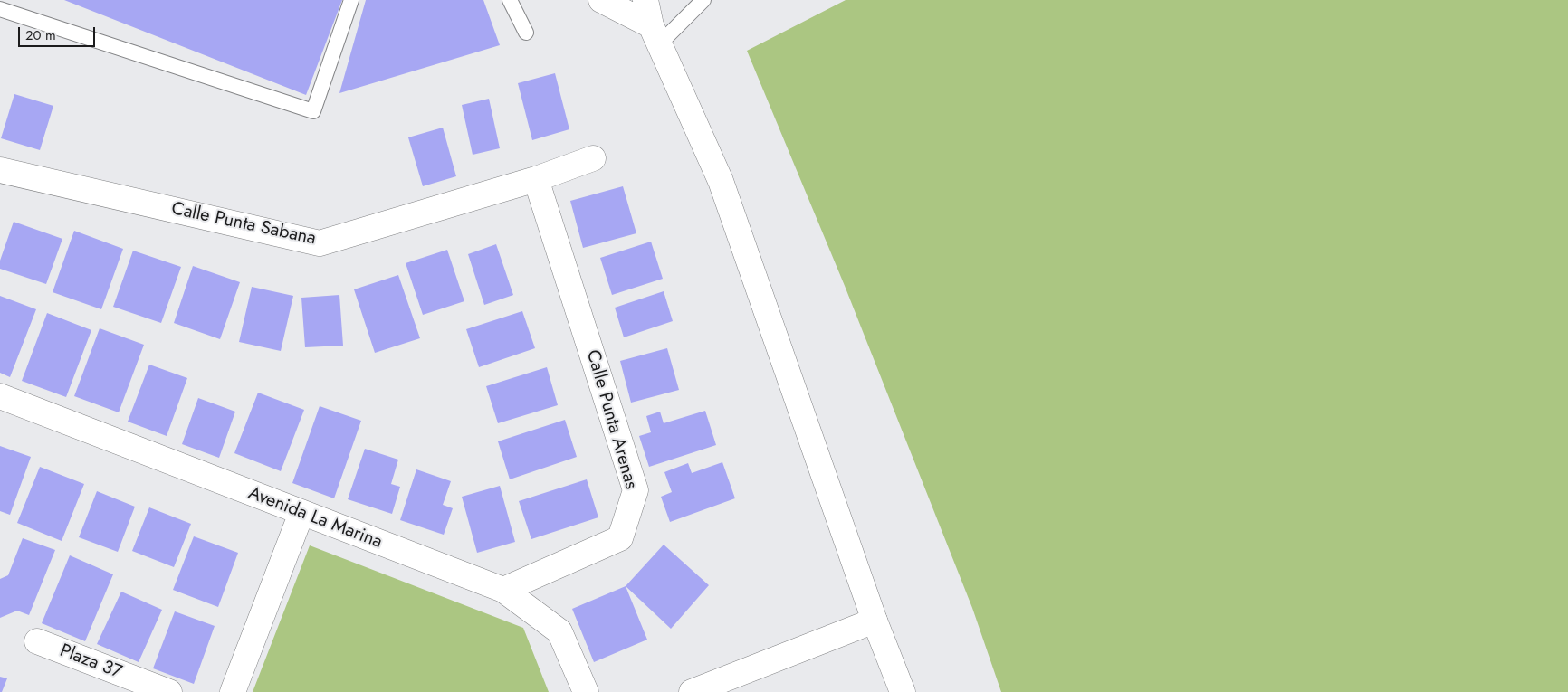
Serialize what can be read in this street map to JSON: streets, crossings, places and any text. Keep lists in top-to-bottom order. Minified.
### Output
{"streets":{"street":["Calle Punta Sabana","Calle Punta Arenas","Avenida La Marina","Plaza 37"]},"crossings":[["Calle Punta Sabana","Calle Punta Arenas"],["Calle Punta Arenas","Avenida La Marina"]],"scale_bar":"20 m"}
